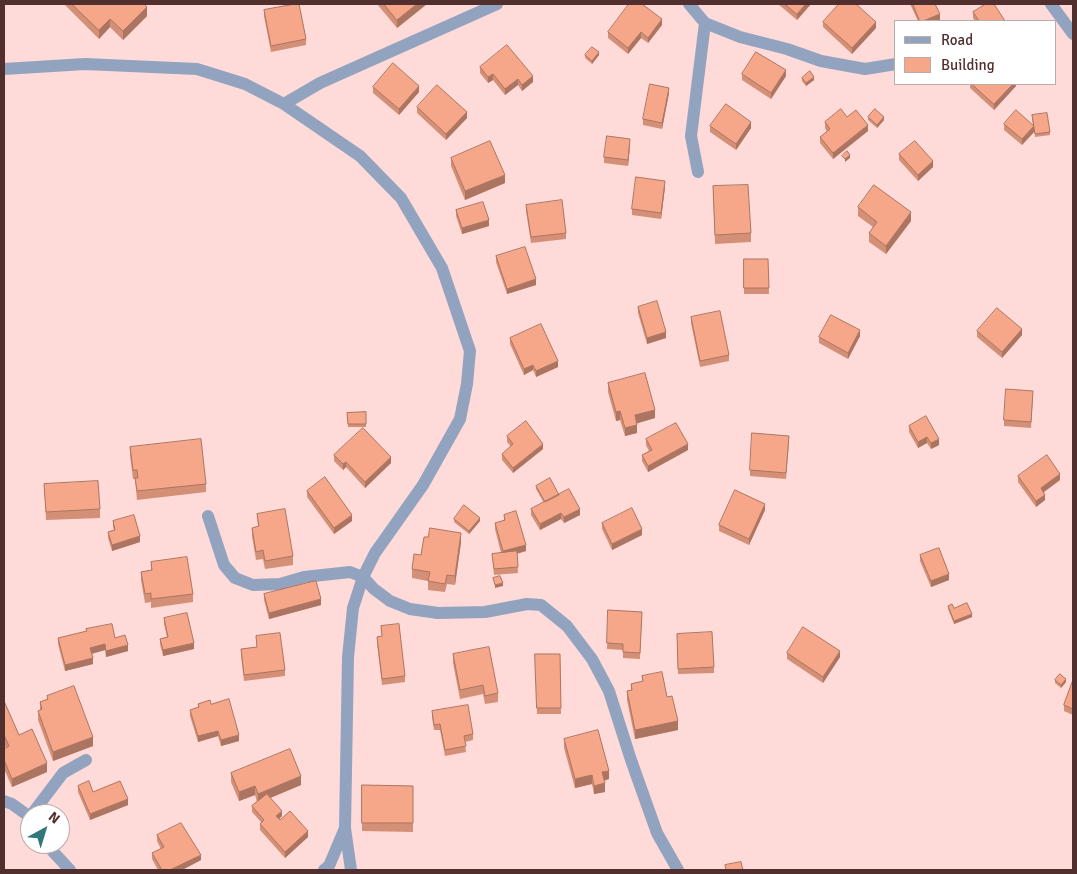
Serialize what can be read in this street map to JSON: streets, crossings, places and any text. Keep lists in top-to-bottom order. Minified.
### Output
{"legend":["Road","Building"],"north":"top right"}
